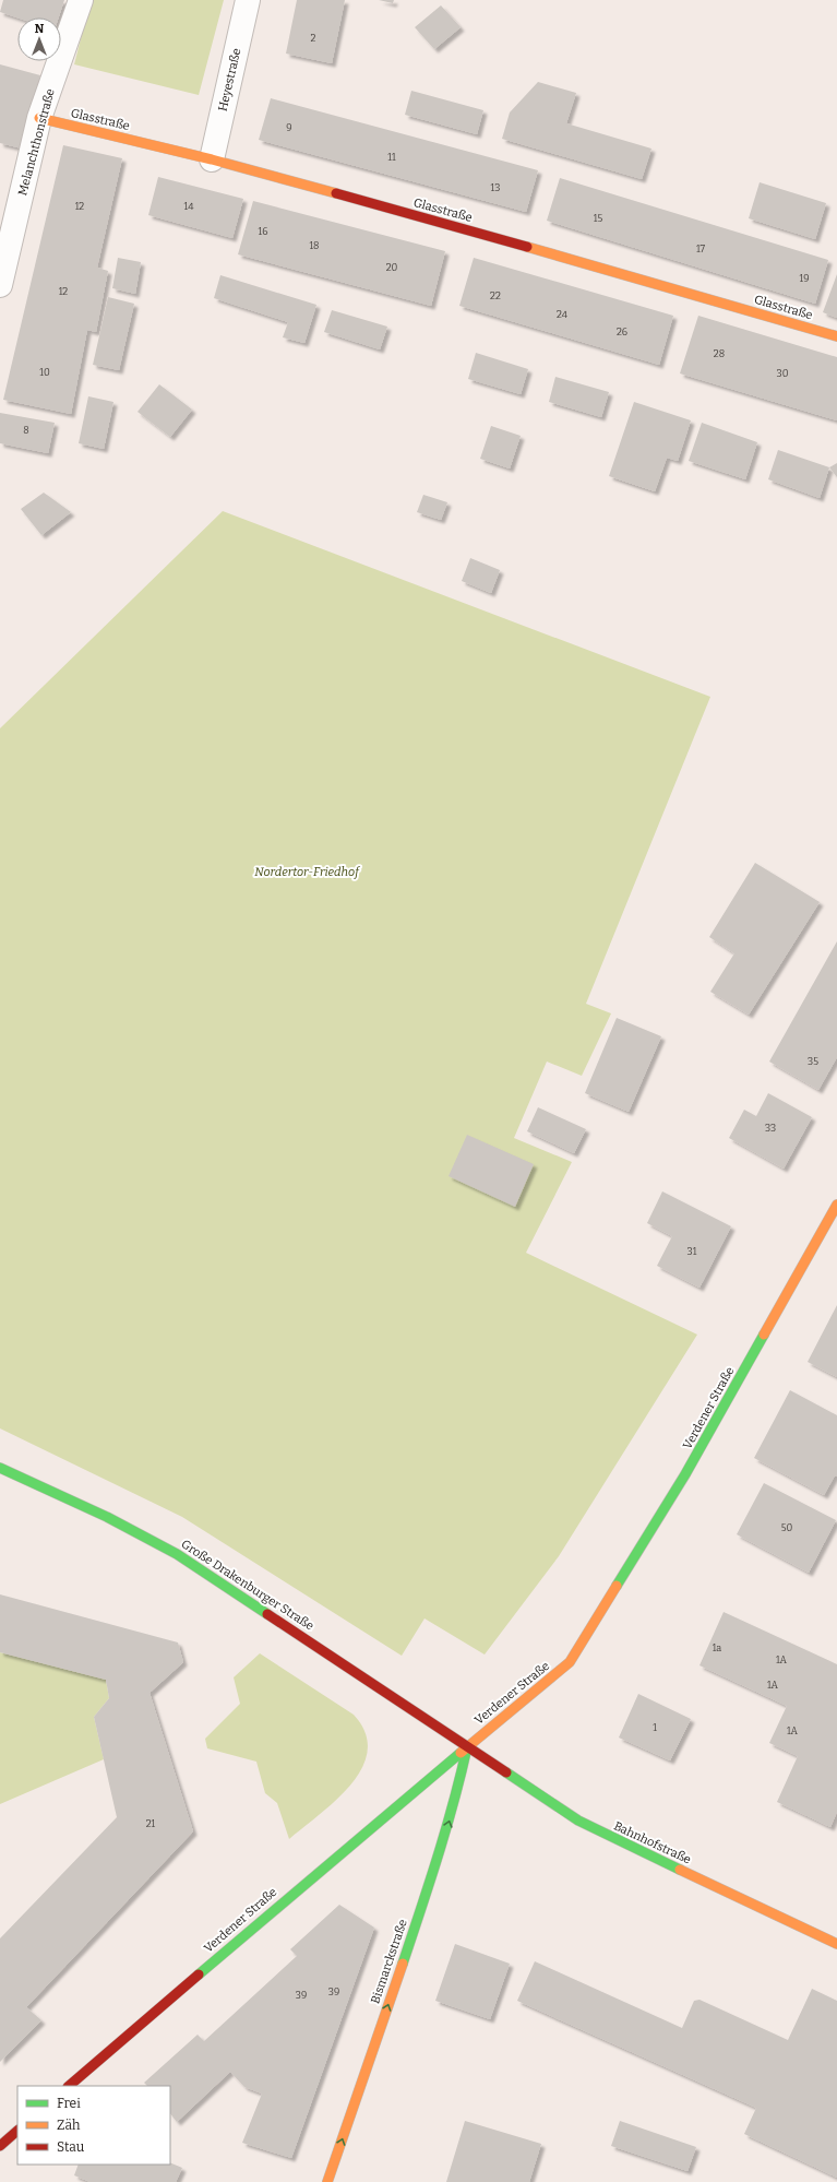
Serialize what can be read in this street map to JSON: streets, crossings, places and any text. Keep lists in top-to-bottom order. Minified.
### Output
{"streets":{"street":["Heyestraße","Glasstraße","Melanchthonstraße","Verdener Straße","Große Drakenburger Straße","Bahnhofstraße","Bismarckstraße"]},"crossings":[["Heyestraße","Glasstraße"],["Glasstraße","Melanchthonstraße"],["Verdener Straße","Große Drakenburger Straße"],["Verdener Straße","Bahnhofstraße"],["Verdener Straße","Bismarckstraße"],["Große Drakenburger Straße","Bahnhofstraße"],["Große Drakenburger Straße","Bismarckstraße"],["Bahnhofstraße","Bismarckstraße"]],"one_way":["Bismarckstraße"],"parks":["Nordertor-Friedhof"],"house_numbers":["2","9","11","13","12","14","15","16","18","17","20","19","12","22","24","26","28","10","30","8","35","33","31","50","1a","1A","1A","1","1A","21","39","39"],"legend":["Frei","Zäh","Stau"],"north":"top"}
